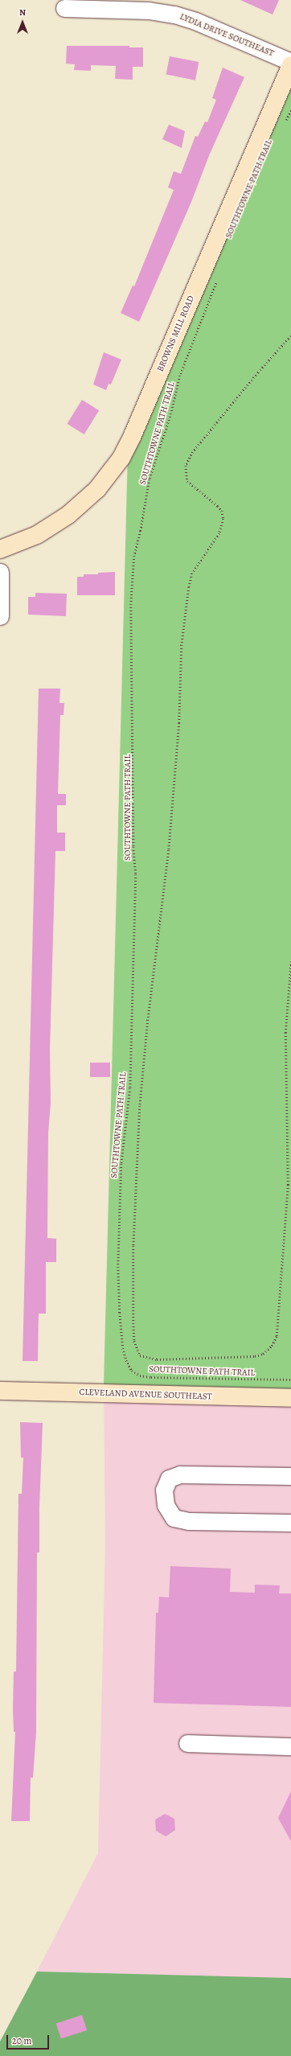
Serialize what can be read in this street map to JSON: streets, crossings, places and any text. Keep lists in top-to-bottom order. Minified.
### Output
{"streets":{"street":["LYDIA DRIVE SOUTHEAST","BROWNS MILL ROAD","CLEVELAND AVENUE SOUTHEAST"],"path":["SOUTHTOWNE PATH TRAIL"]},"scale_bar":"20 m","north":"top"}
